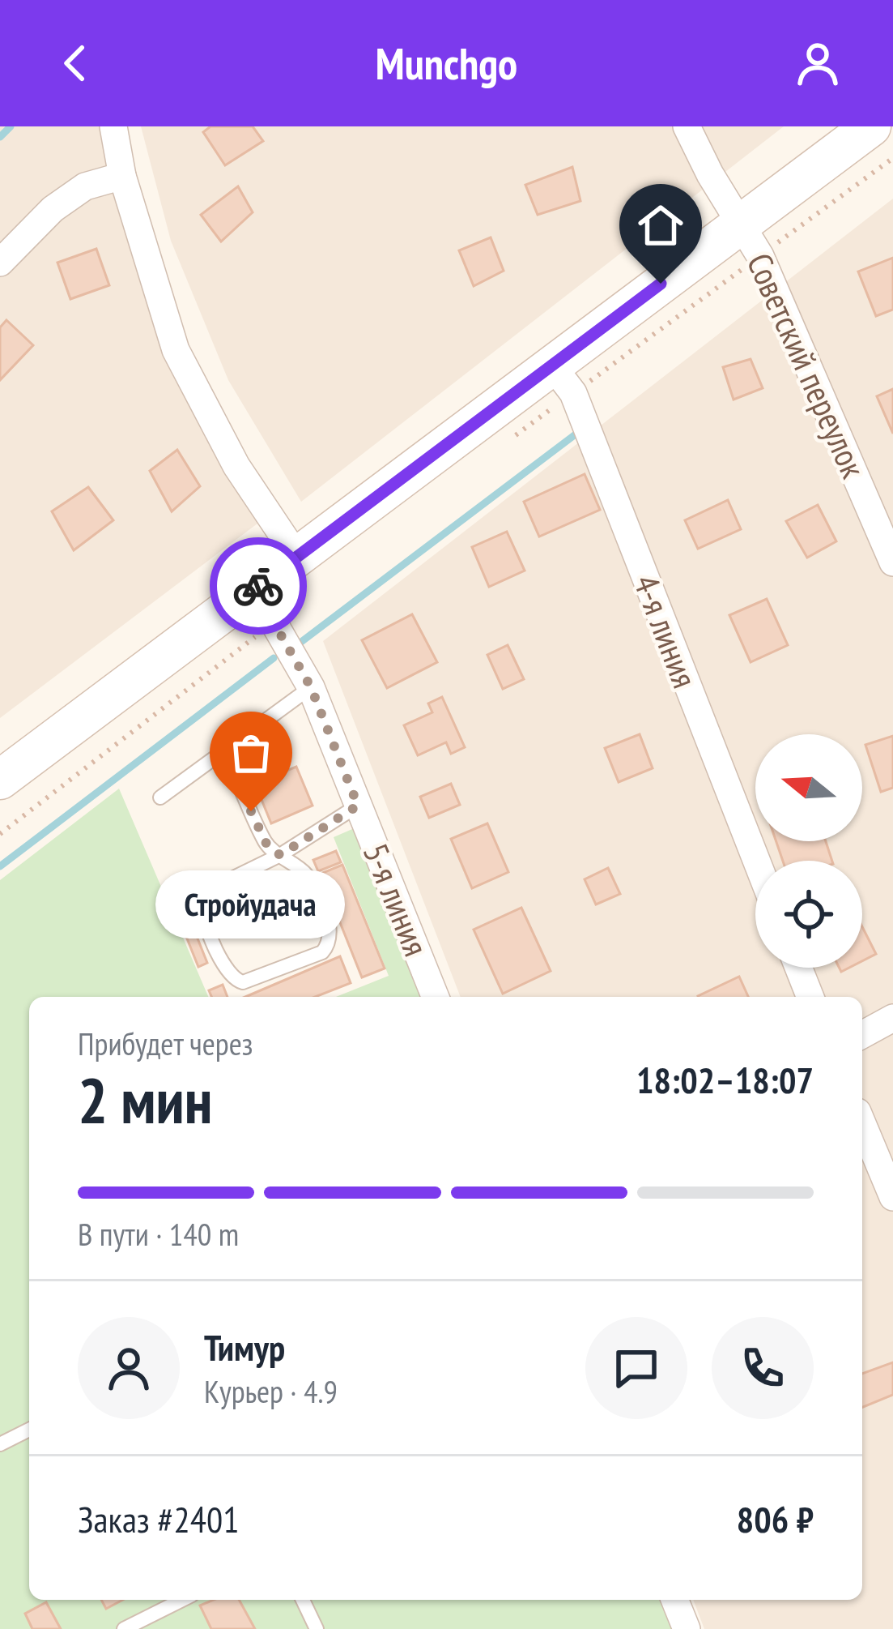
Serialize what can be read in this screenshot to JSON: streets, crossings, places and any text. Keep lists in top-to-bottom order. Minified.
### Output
{"streets":{"street":["Советский переулок","4-я линия","5-я линия"]},"places":["Стройудача"],"north":"left","page":{"header":"Munchgo","bubble":"Стройудача","heading":["2 мин","Прибудет через","18:02–18:07"],"panel":["Тимур","Курьер · 4.9","Заказ #2401","806 ₽"],"bar":"В пути · 140 m"}}
